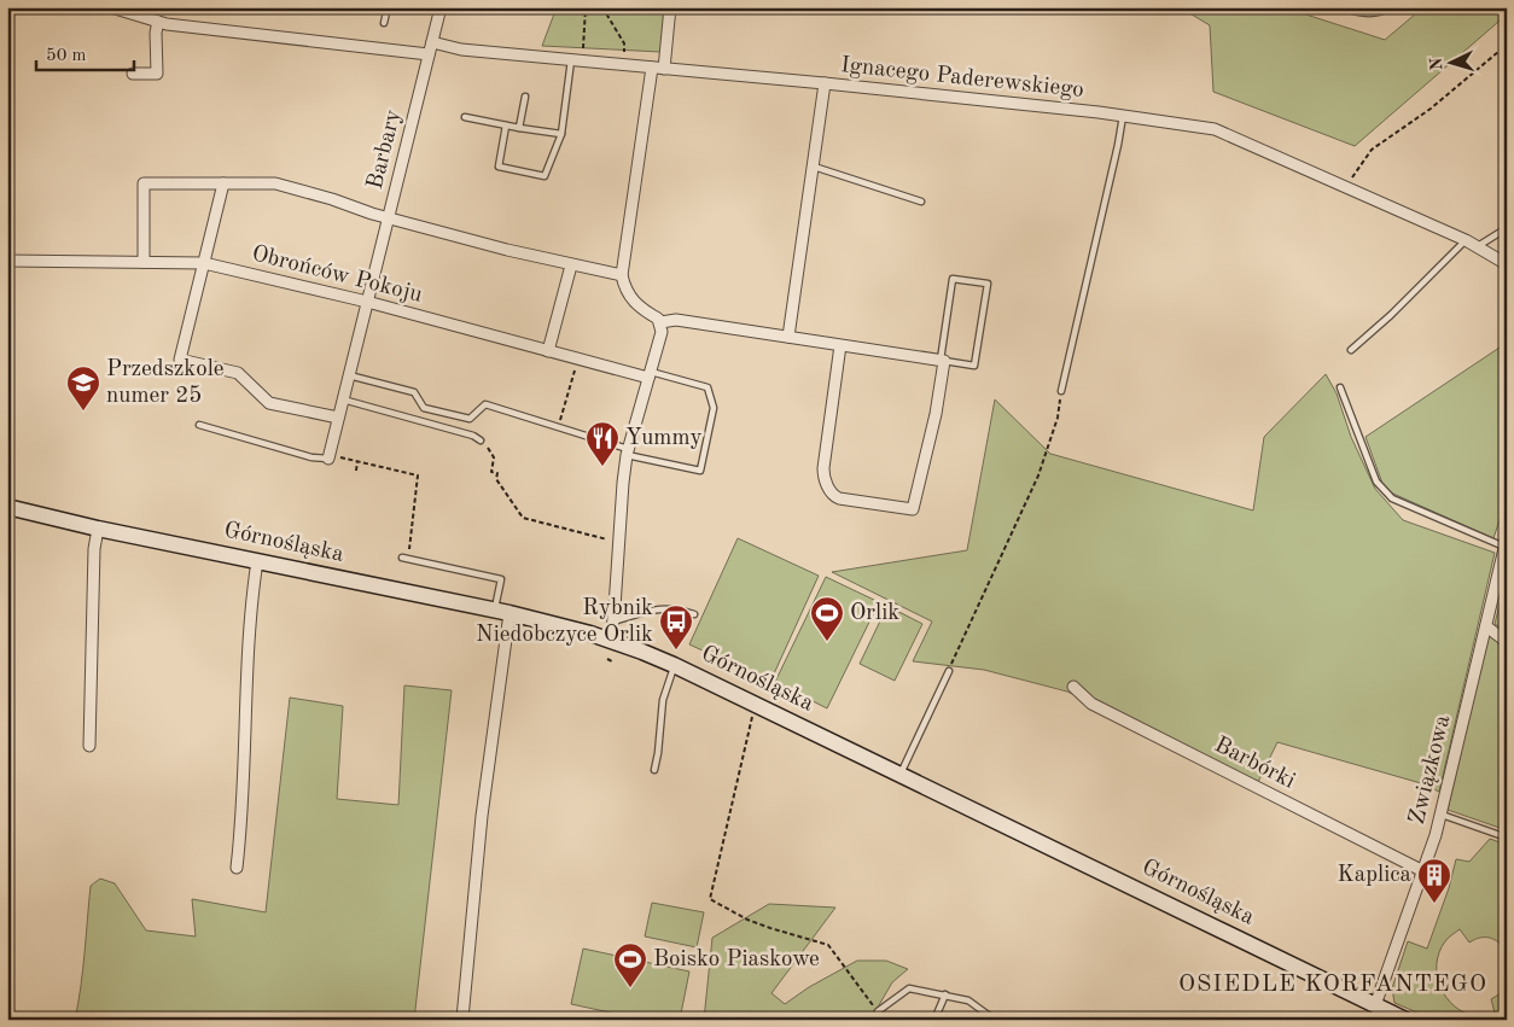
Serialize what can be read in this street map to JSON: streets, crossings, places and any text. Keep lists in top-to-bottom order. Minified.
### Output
{"streets":{"street":["Ignacego Paderewskiego","Barbary","Obrońców Pokoju","Górnośląska","Barbórki","Związkowa"]},"crossings":[["Ignacego Paderewskiego","Barbary"],["Barbary","Obrońców Pokoju"],["Górnośląska","Związkowa"],["Barbórki","Związkowa"]],"districts":["OSIEDLE KORFANTEGO"],"places":{"school or university":["Przedszkole numer 25"],"restaurant":["Yummy"],"sports":["Orlik","Boisko Piaskowe"],"bus stop":["Rybnik Niedobczyce Orlik"],"building":["Kaplica"]},"scale_bar":"50 m","north":"left"}
